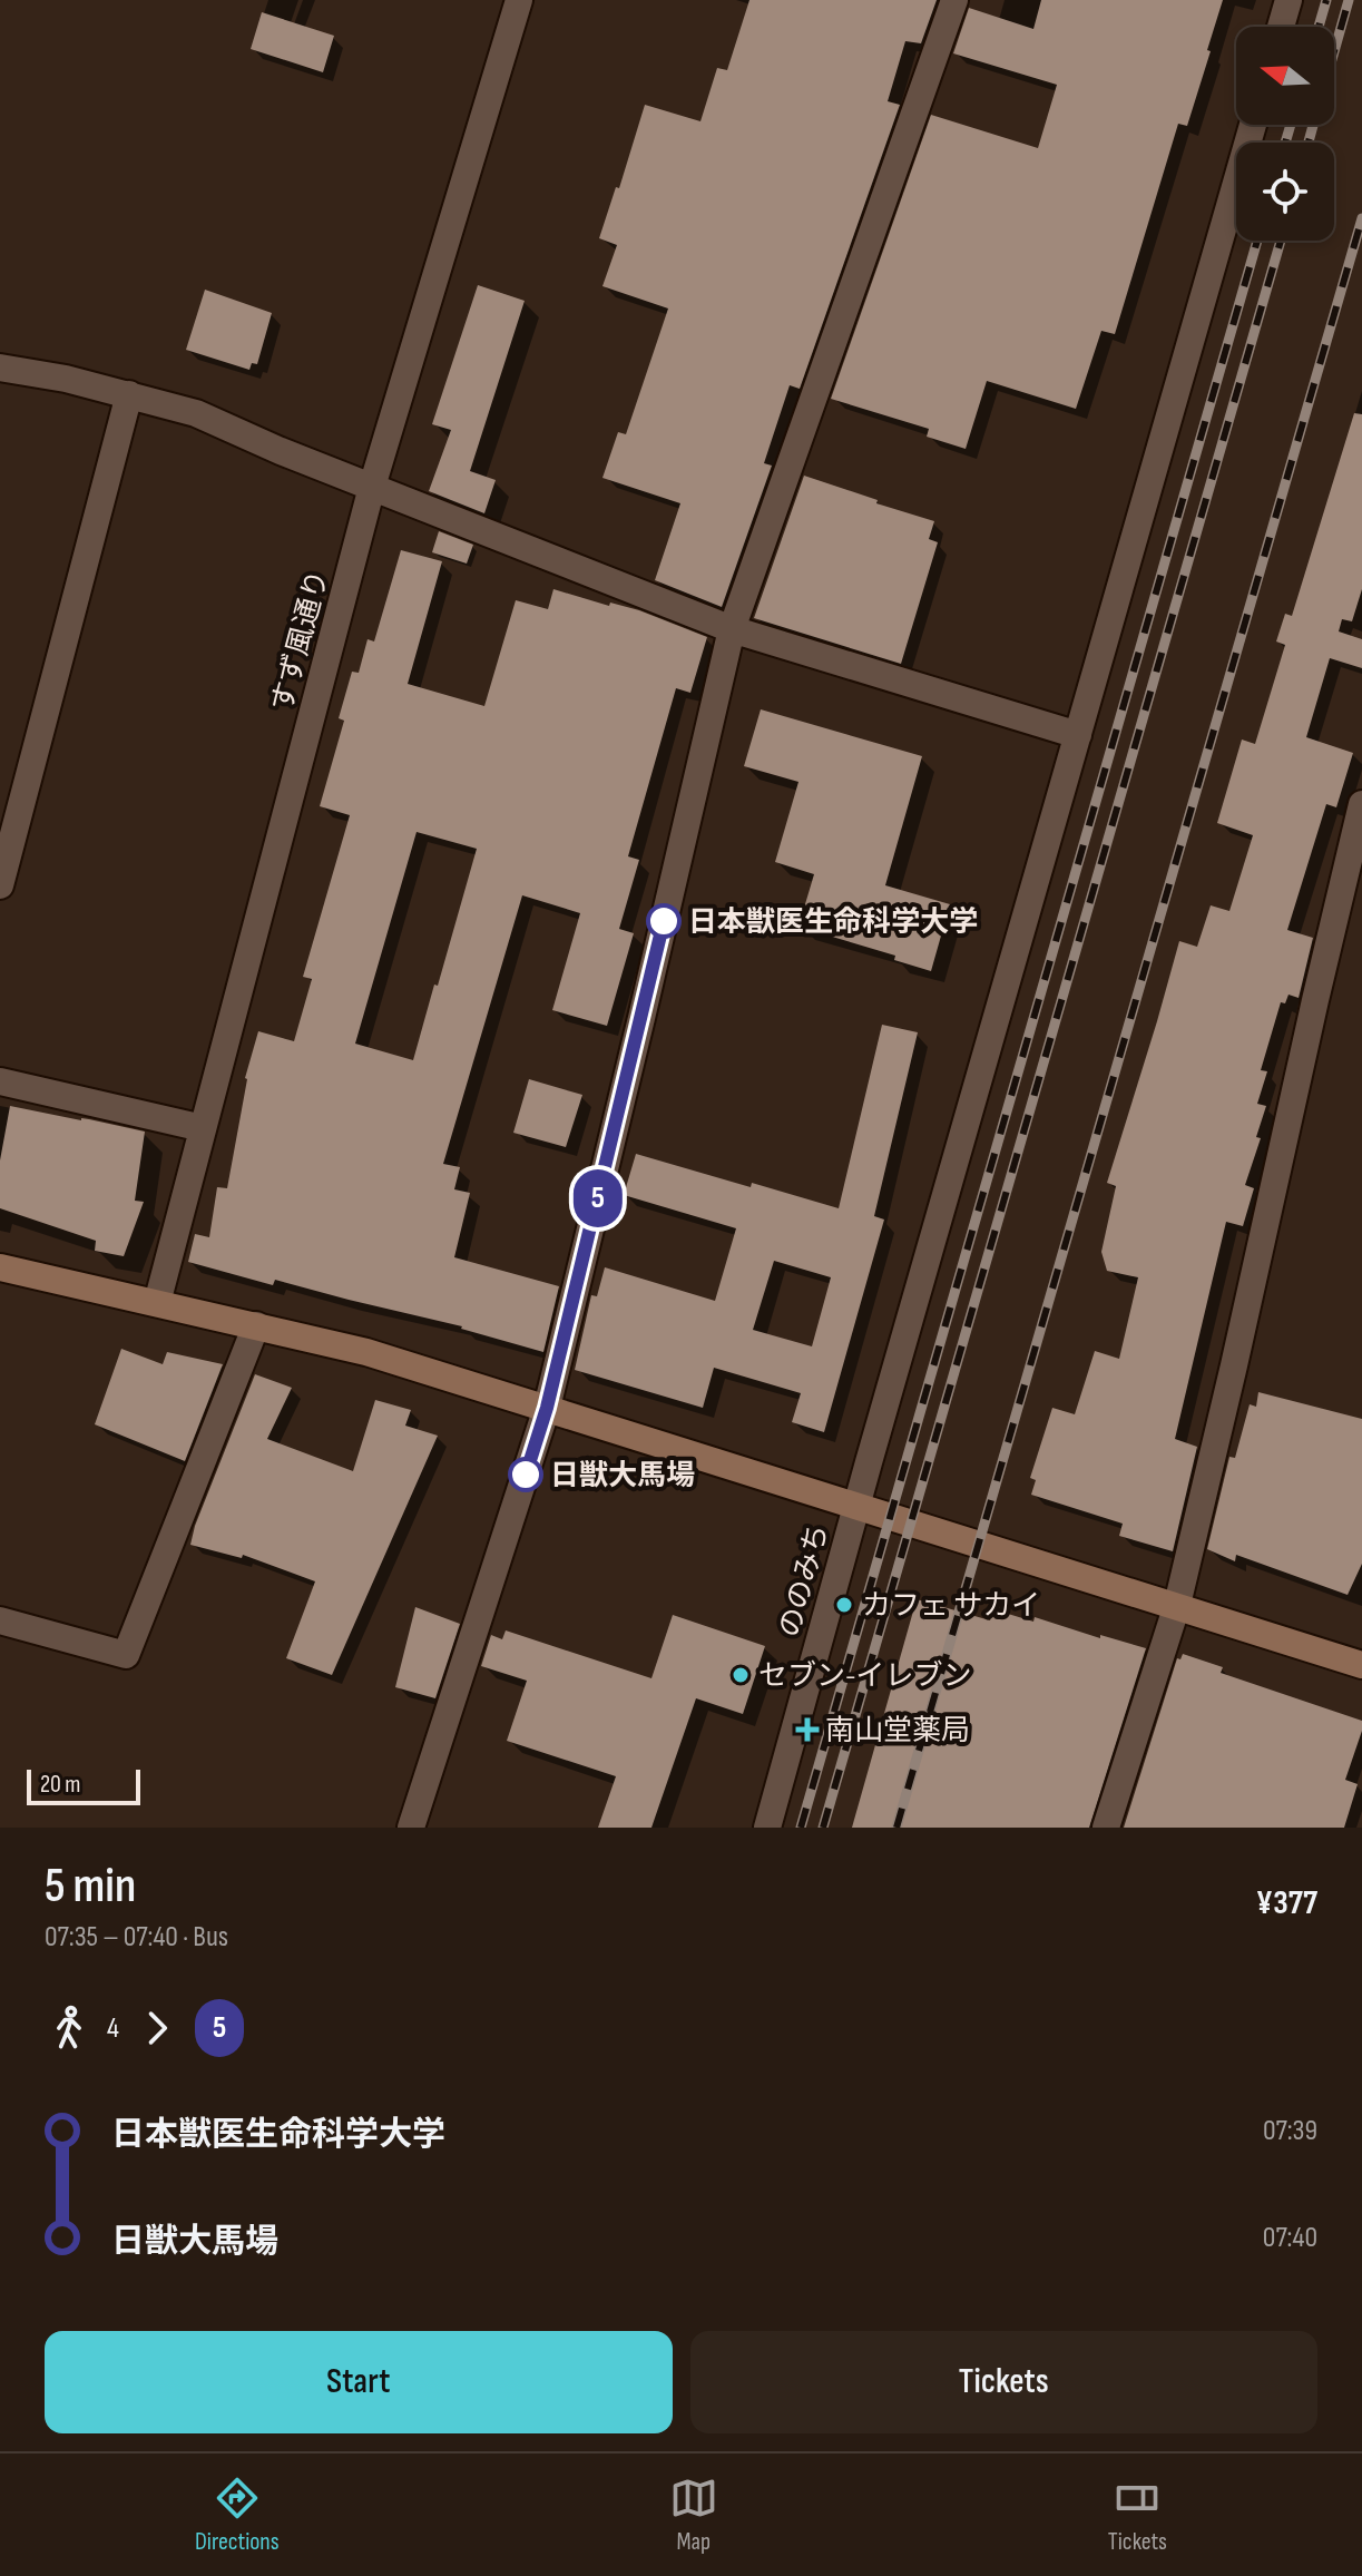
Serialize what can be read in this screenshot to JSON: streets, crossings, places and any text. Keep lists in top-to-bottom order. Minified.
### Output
{"streets":{"street":["すず風通り","ののみち"]},"places":{"other":["日本獣医生命科学大学","日獣大馬場","カフェ サカイ","セブン-イレブン"],"health":["南山堂薬局"]},"lines":["bus line 5"],"scale_bar":"20 m","north":"left","page":{"on_map":"5","scale":"20 m","heading":["5 min","07:35 – 07:40 · Bus","¥377"],"legs":["4","5"],"list":[{"name":"日本獣医生命科学大学","value":"07:39"},{"name":"日獣大馬場","value":"07:40"}],"buttons":["Start","Tickets"],"tabs":["Directions","Map","Tickets"]}}
